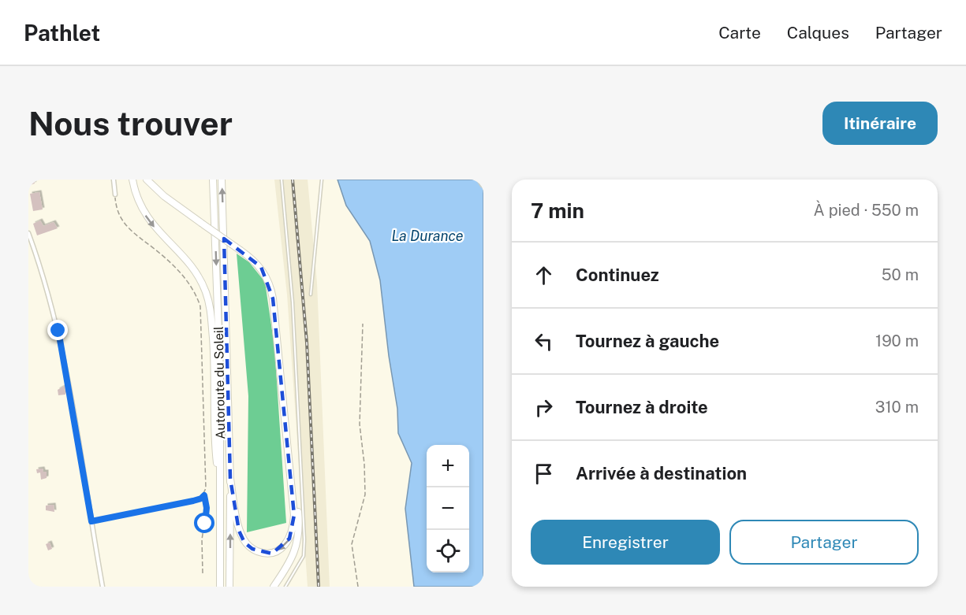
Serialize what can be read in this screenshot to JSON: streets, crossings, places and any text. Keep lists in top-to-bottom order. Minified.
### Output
{"streets":{"highway":["Autoroute du Soleil"]},"water":["La Durance"],"page":{"header":"Pathlet","nav":["Carte","Calques","Partager"],"buttons":["Itinéraire",["Enregistrer","Partager"]],"title":"Nous trouver","heading":["7 min","À pied · 550 m"],"list":[["Continuez","50 m"],["Tournez à gauche","190 m"],["Tournez à droite","310 m"],"Arrivée à destination"],"map_buttons":["+","−"]}}
